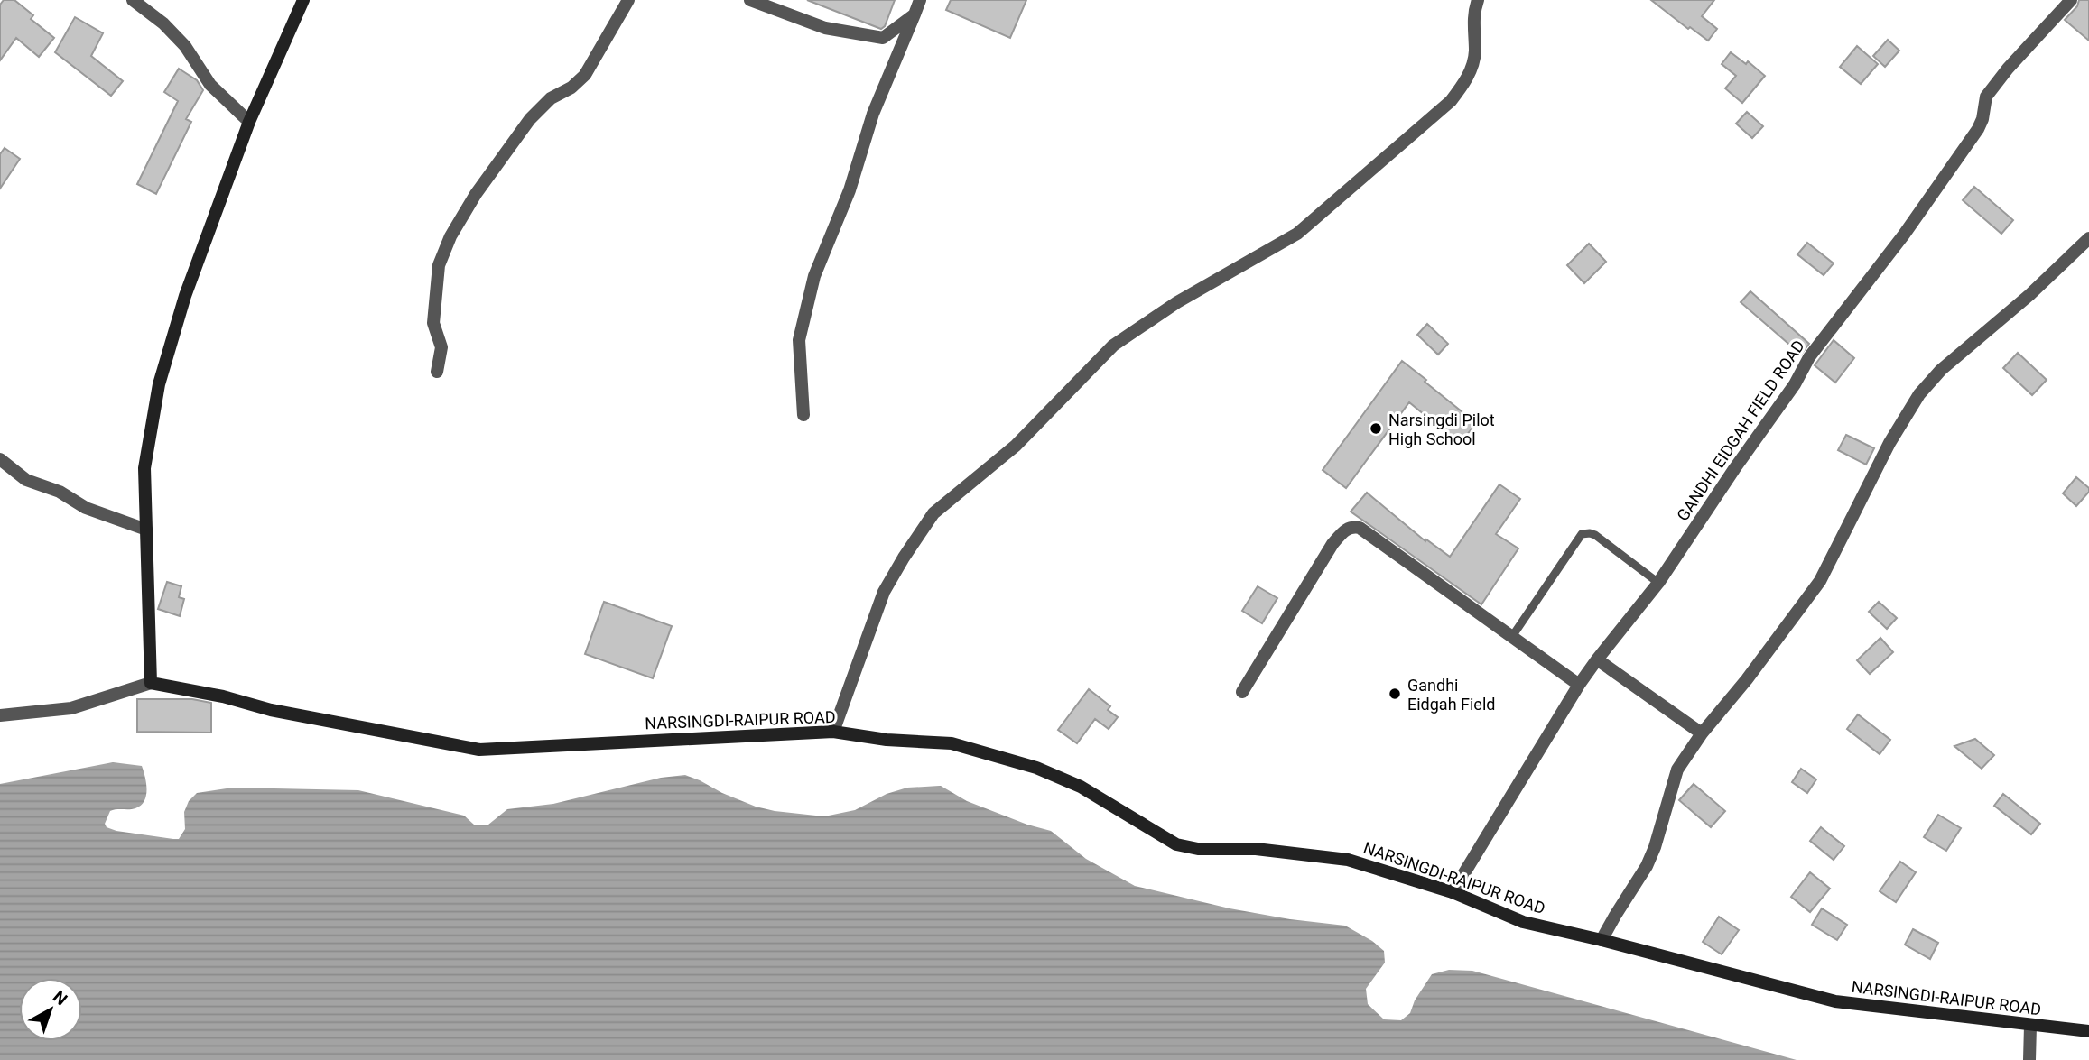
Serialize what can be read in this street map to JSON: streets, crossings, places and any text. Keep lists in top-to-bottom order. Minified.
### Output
{"streets":{"street":["GANDHI EIDGAH FIELD ROAD","NARSINGDI-RAIPUR ROAD"]},"crossings":[["GANDHI EIDGAH FIELD ROAD","NARSINGDI-RAIPUR ROAD"]],"places":["Narsingdi Pilot High School","Gandhi Eidgah Field"],"north":"top right"}
